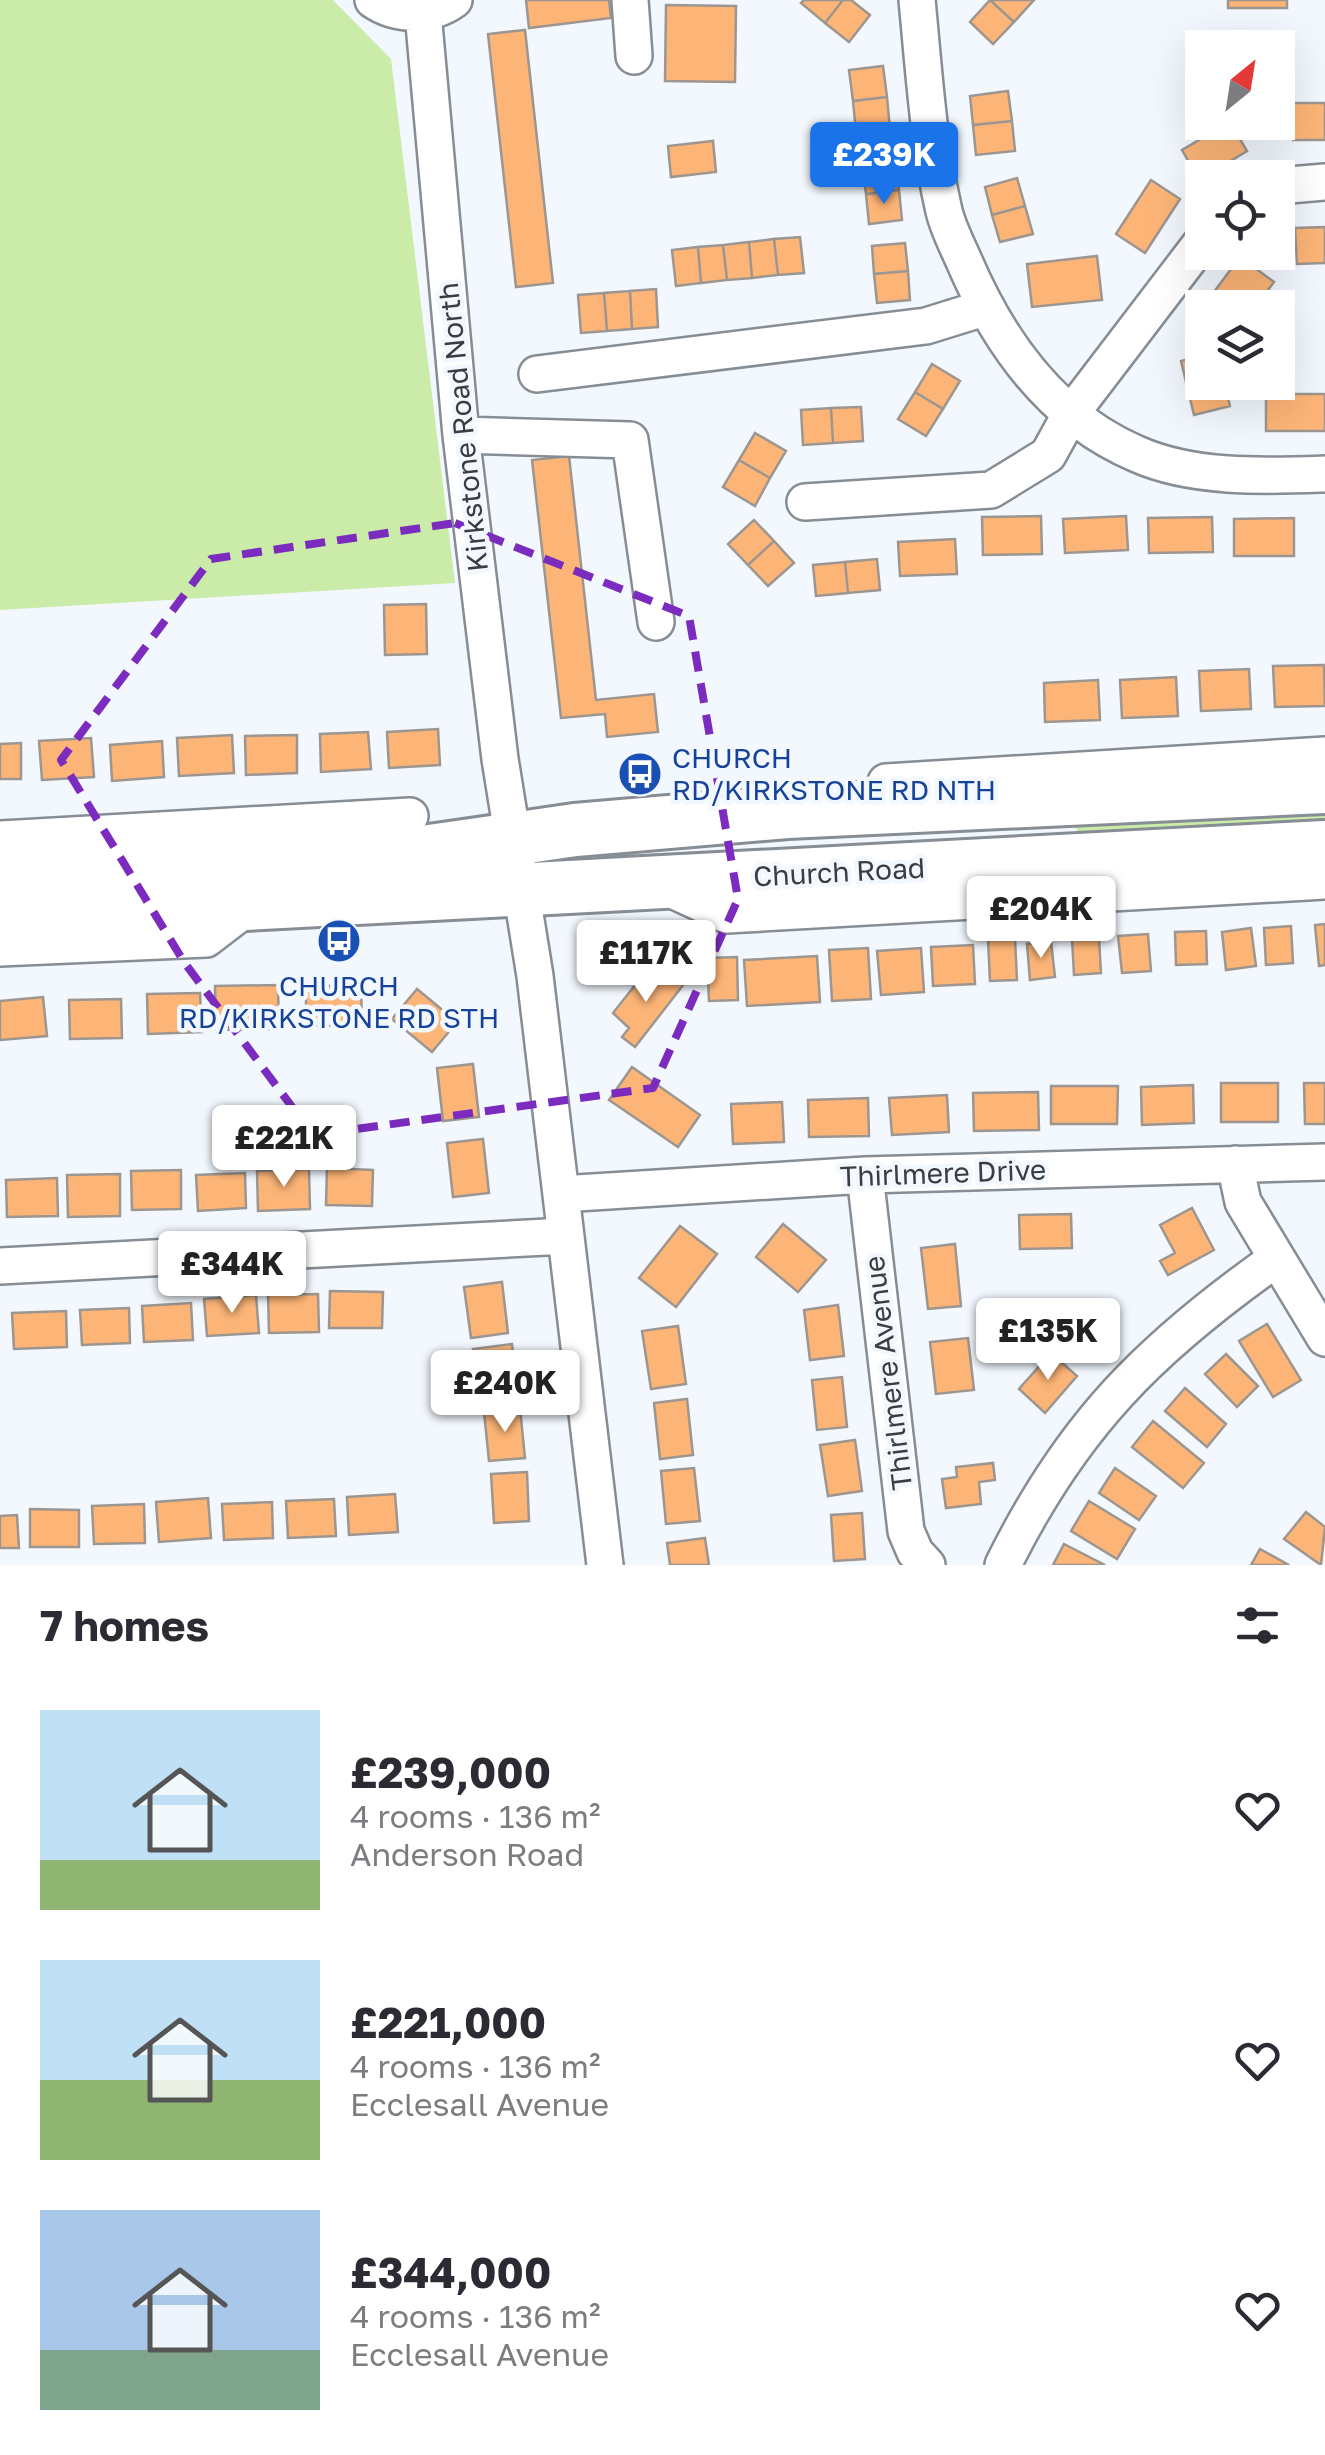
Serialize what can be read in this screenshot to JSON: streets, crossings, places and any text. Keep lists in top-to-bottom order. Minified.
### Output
{"streets":{"highway":["Church Road"],"street":["Kirkstone Road North","Thirlmere Drive","Thirlmere Avenue"]},"crossings":[["Kirkstone Road North","Church Road"],["Kirkstone Road North","Thirlmere Drive"],["Thirlmere Drive","Thirlmere Avenue"]],"places":{"bus stop":["CHURCH RD/KIRKSTONE RD NTH","CHURCH RD/KIRKSTONE RD STH"]},"north":"top right","page":{"price":["£239K","£204K","£117K","£221K","£344K","£135K","£240K"],"heading":"7 homes","list":[{"name":"£239,000","note":"4 rooms · 136 m² · Anderson Road"},{"name":"£221,000","note":"4 rooms · 136 m² · Ecclesall Avenue"},{"name":"£344,000","note":"4 rooms · 136 m² · Ecclesall Avenue"}]}}
